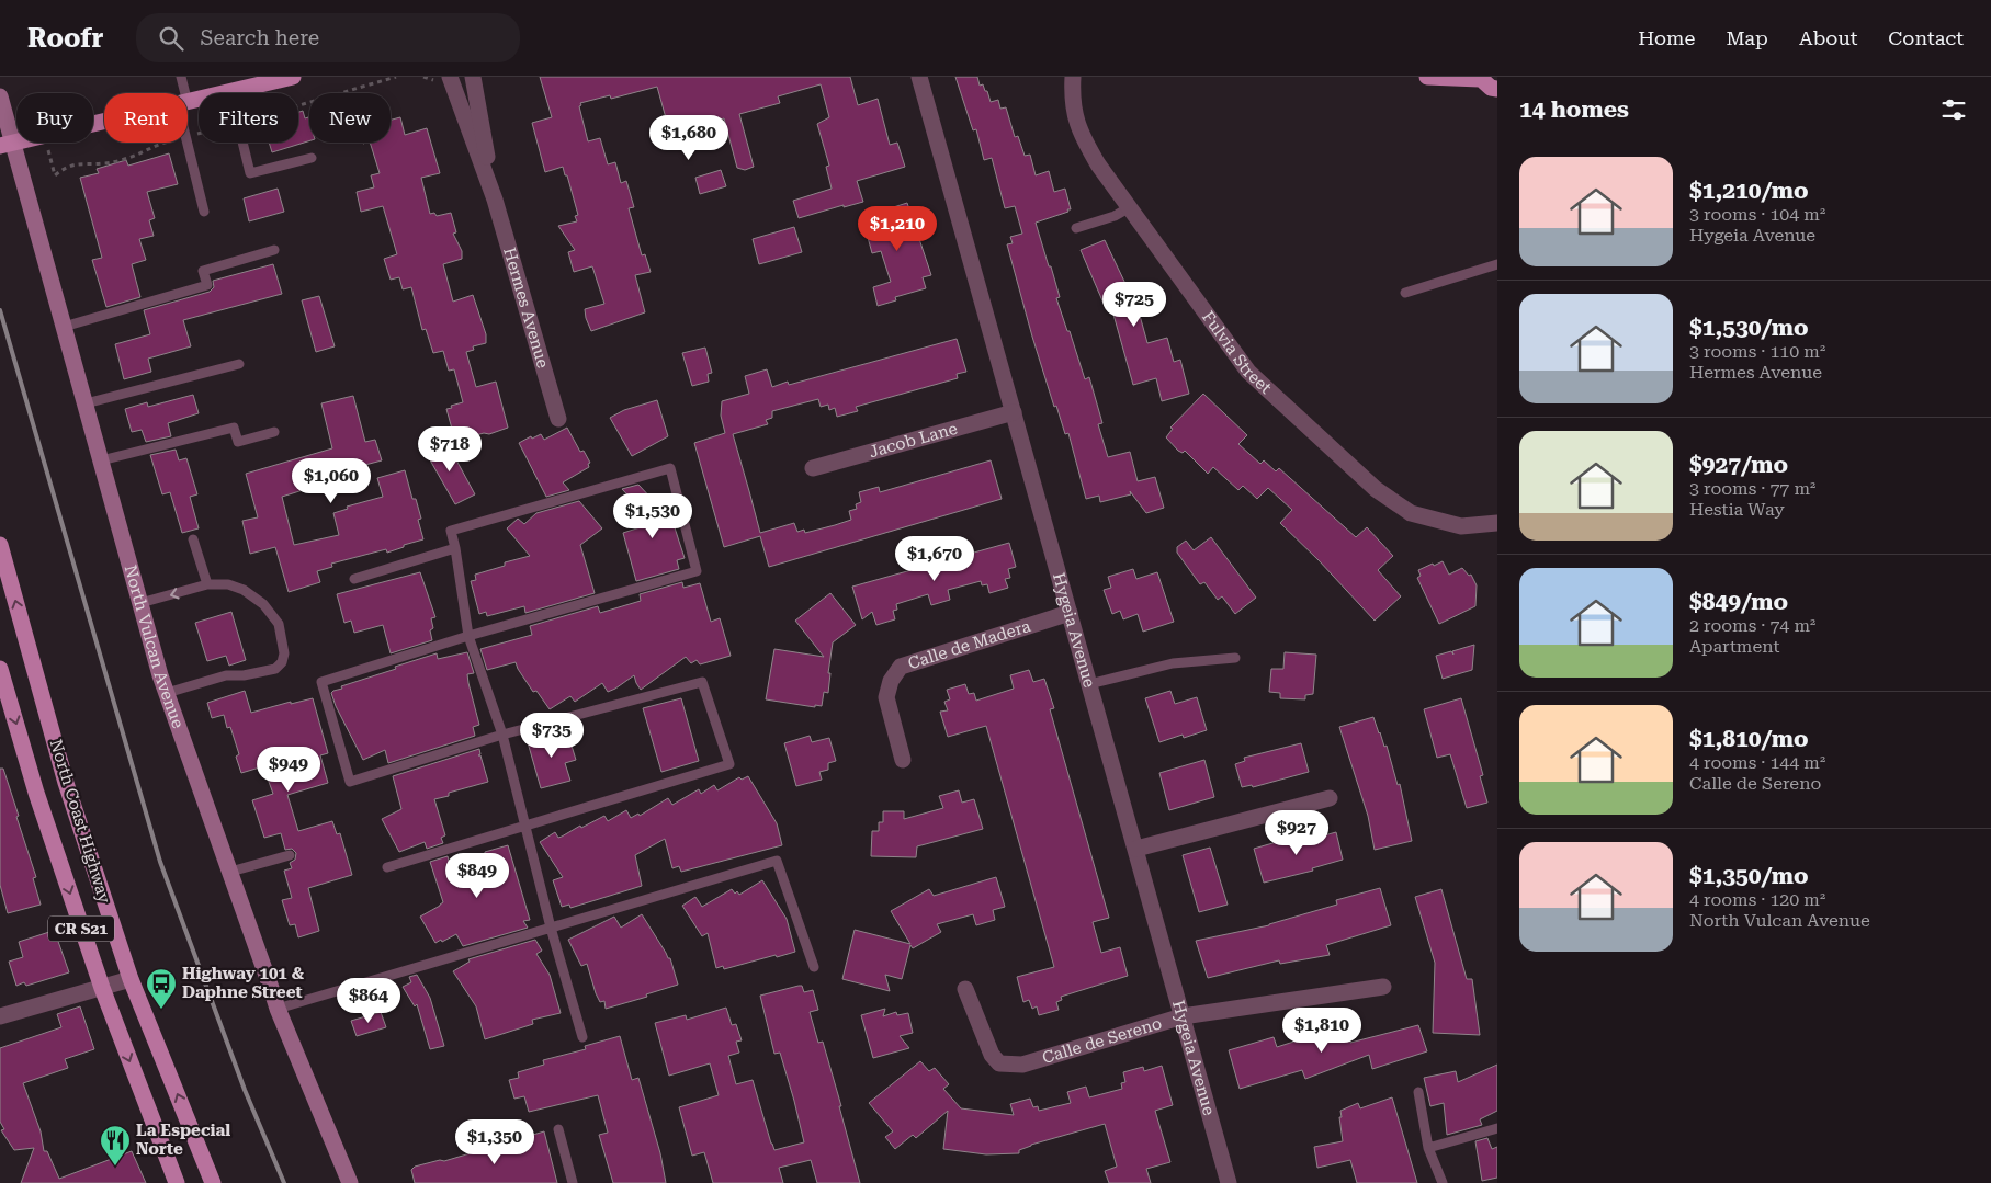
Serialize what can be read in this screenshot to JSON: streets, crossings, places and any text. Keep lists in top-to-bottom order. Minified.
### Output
{"streets":{"main road":["North Vulcan Avenue","North Coast Highway","CR S21"],"street":["Hermes Avenue","Fulvia Street","Jacob Lane","Hygeia Avenue","Calle de Madera","Calle de Sereno"]},"crossings":[["Jacob Lane","Hygeia Avenue"],["Hygeia Avenue","Calle de Madera"],["Hygeia Avenue","Calle de Sereno"]],"places":{"bus stop":["Highway 101 & Daphne Street"],"restaurant":["La Especial Norte"]},"page":{"header":"Roofr","search":"Search here","nav":["Home","Map","About","Contact"],"heading":"14 homes","chip":["Buy","Rent","Filters","New"],"price":["$1,680","$1,210","$725","$718","$1,060","$1,530","$1,670","$735","$949","$927","$849","$864","$1,810","$1,350"],"list":[{"name":"$1,210/mo","note":"3 rooms · 104 m² · Hygeia Avenue"},{"name":"$1,530/mo","note":"3 rooms · 110 m² · Hermes Avenue"},{"name":"$927/mo","note":"3 rooms · 77 m² · Hestia Way"},{"name":"$849/mo","note":"2 rooms · 74 m² · Apartment"},{"name":"$1,810/mo","note":"4 rooms · 144 m² · Calle de Sereno"},{"name":"$1,350/mo","note":"4 rooms · 120 m² · North Vulcan Avenue"}]}}
